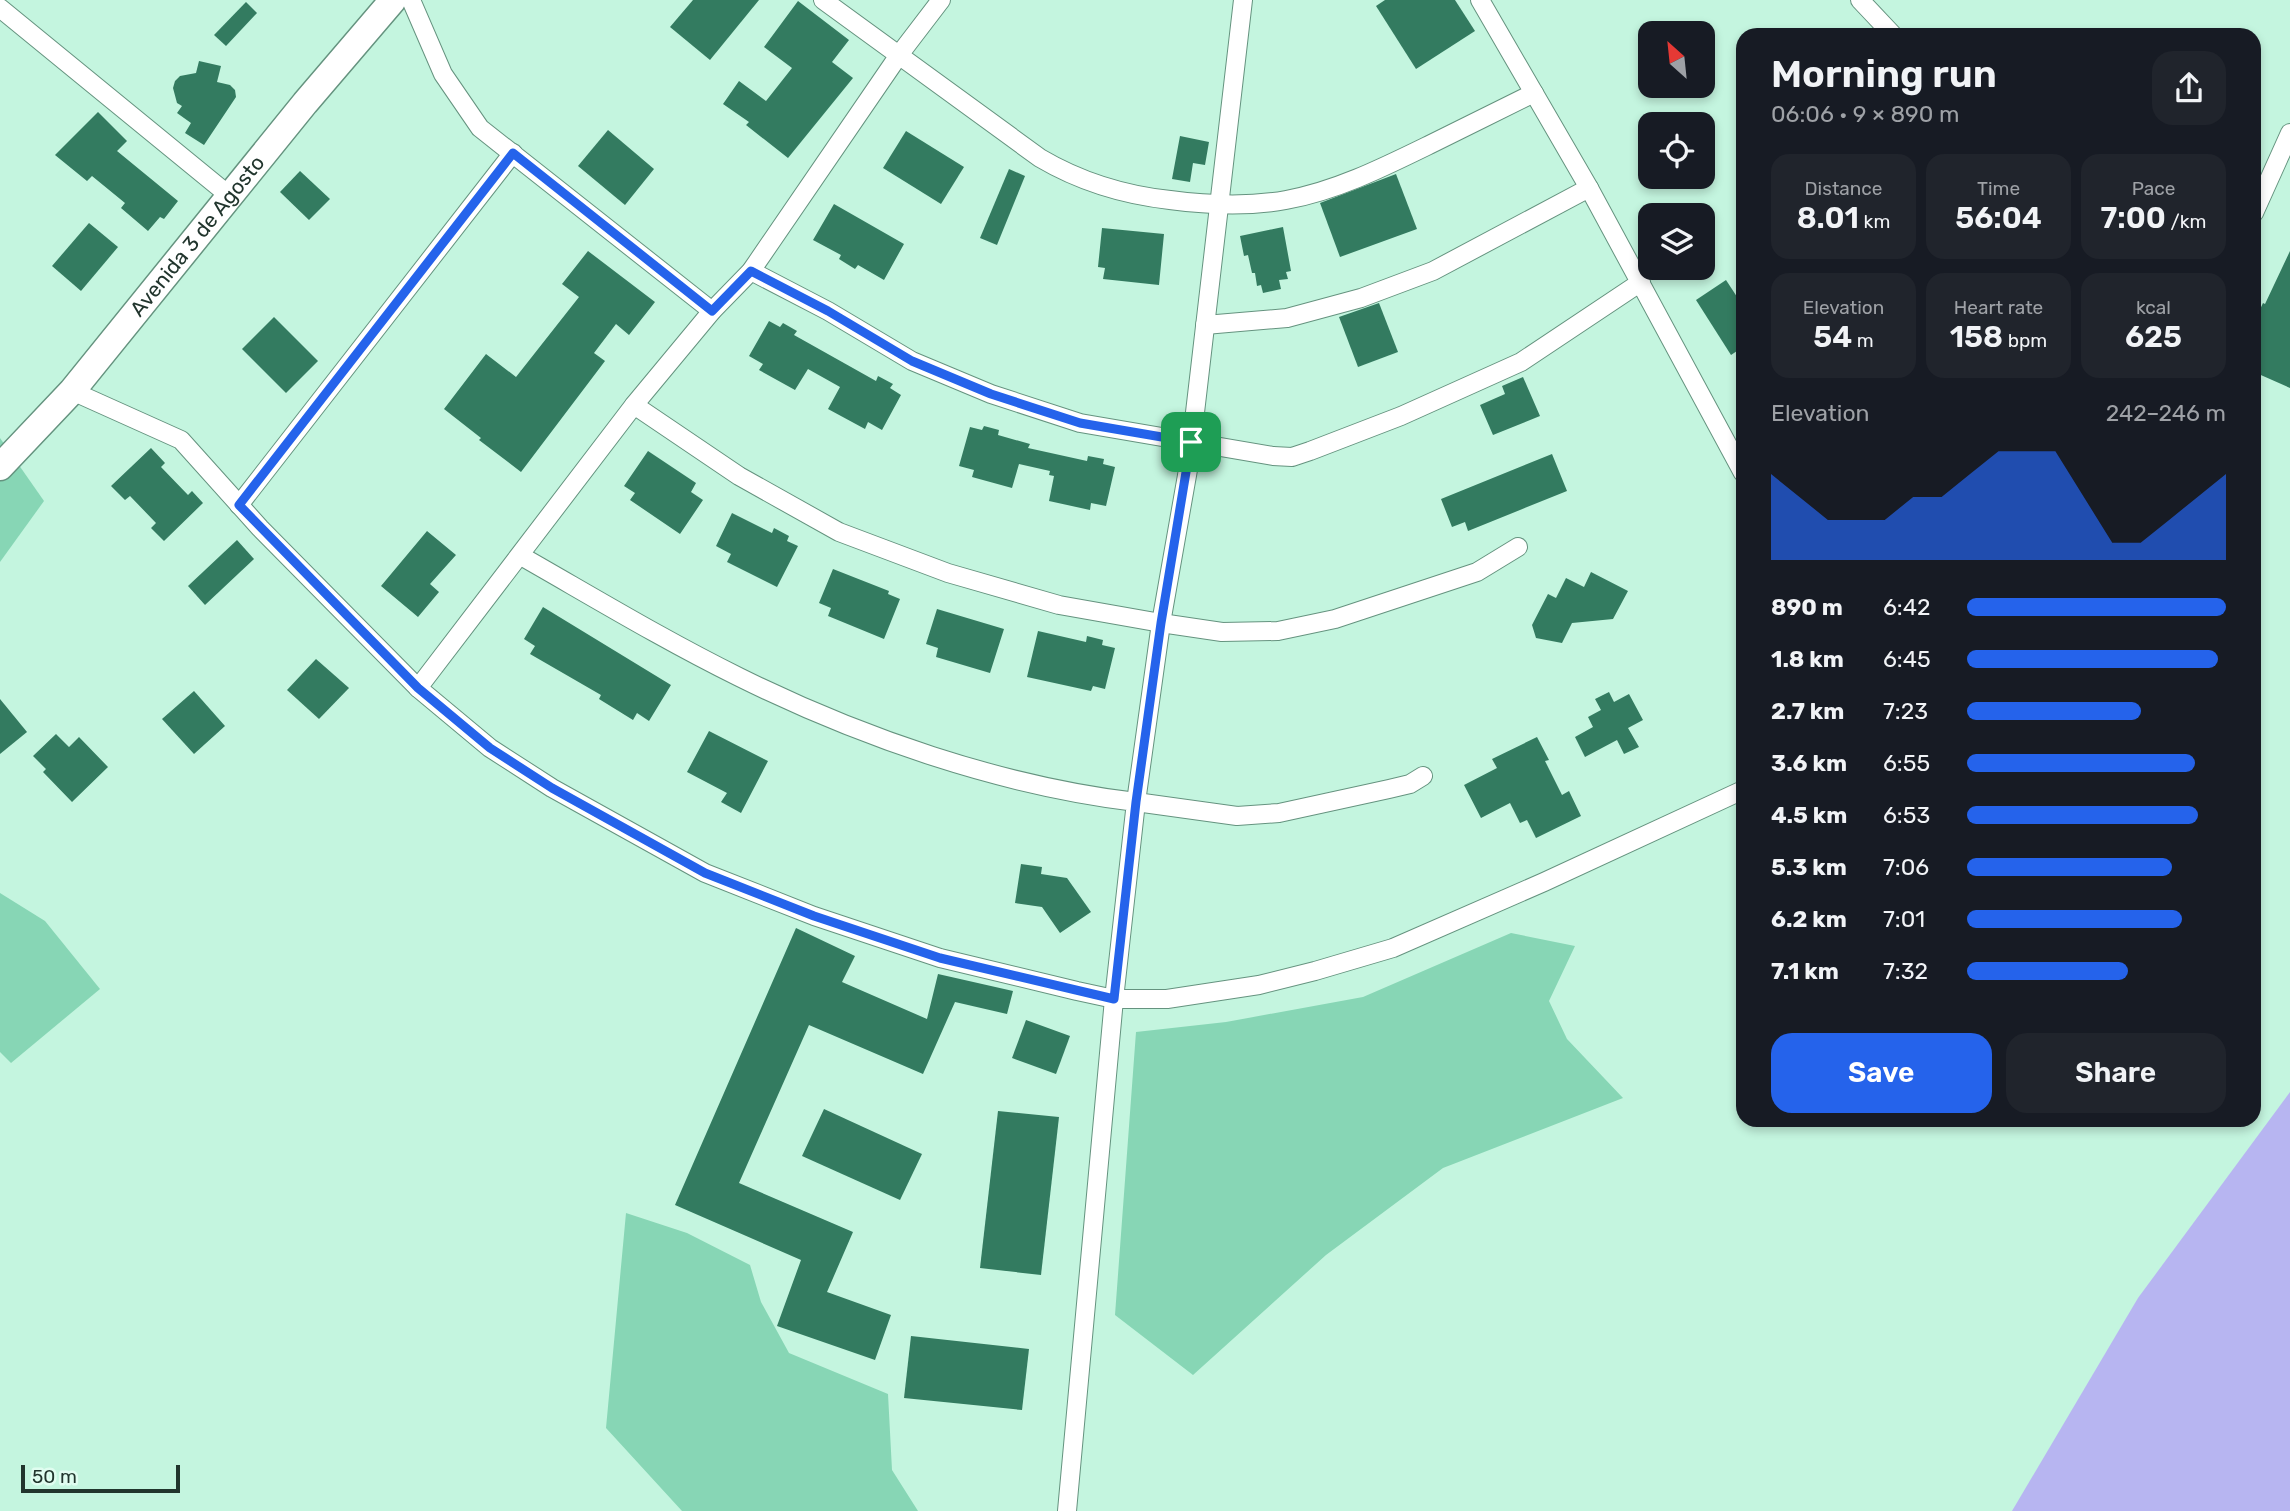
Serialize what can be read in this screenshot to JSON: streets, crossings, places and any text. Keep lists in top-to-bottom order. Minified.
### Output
{"streets":{"street":["Avenida 3 de Agosto"]},"scale_bar":"50 m","north":"top left","page":{"heading":["Morning run","06:06 · 9 × 890 m"],"stats":[["Distance","8.01 km"],["Time","56:04"],["Pace","7:00 /km"],["Elevation","54 m"],["Heart rate","158 bpm"],["kcal","625"]],"chart":["Elevation","242–246 m"],"list":[{"name":"890 m","note":"6:42"},{"name":"1.8 km","note":"6:45"},{"name":"2.7 km","note":"7:23"},{"name":"3.6 km","note":"6:55"},{"name":"4.5 km","note":"6:53"},{"name":"5.3 km","note":"7:06"},{"name":"6.2 km","note":"7:01"},{"name":"7.1 km","note":"7:32"}],"buttons":["Save","Share"],"scale":"50 m"}}
